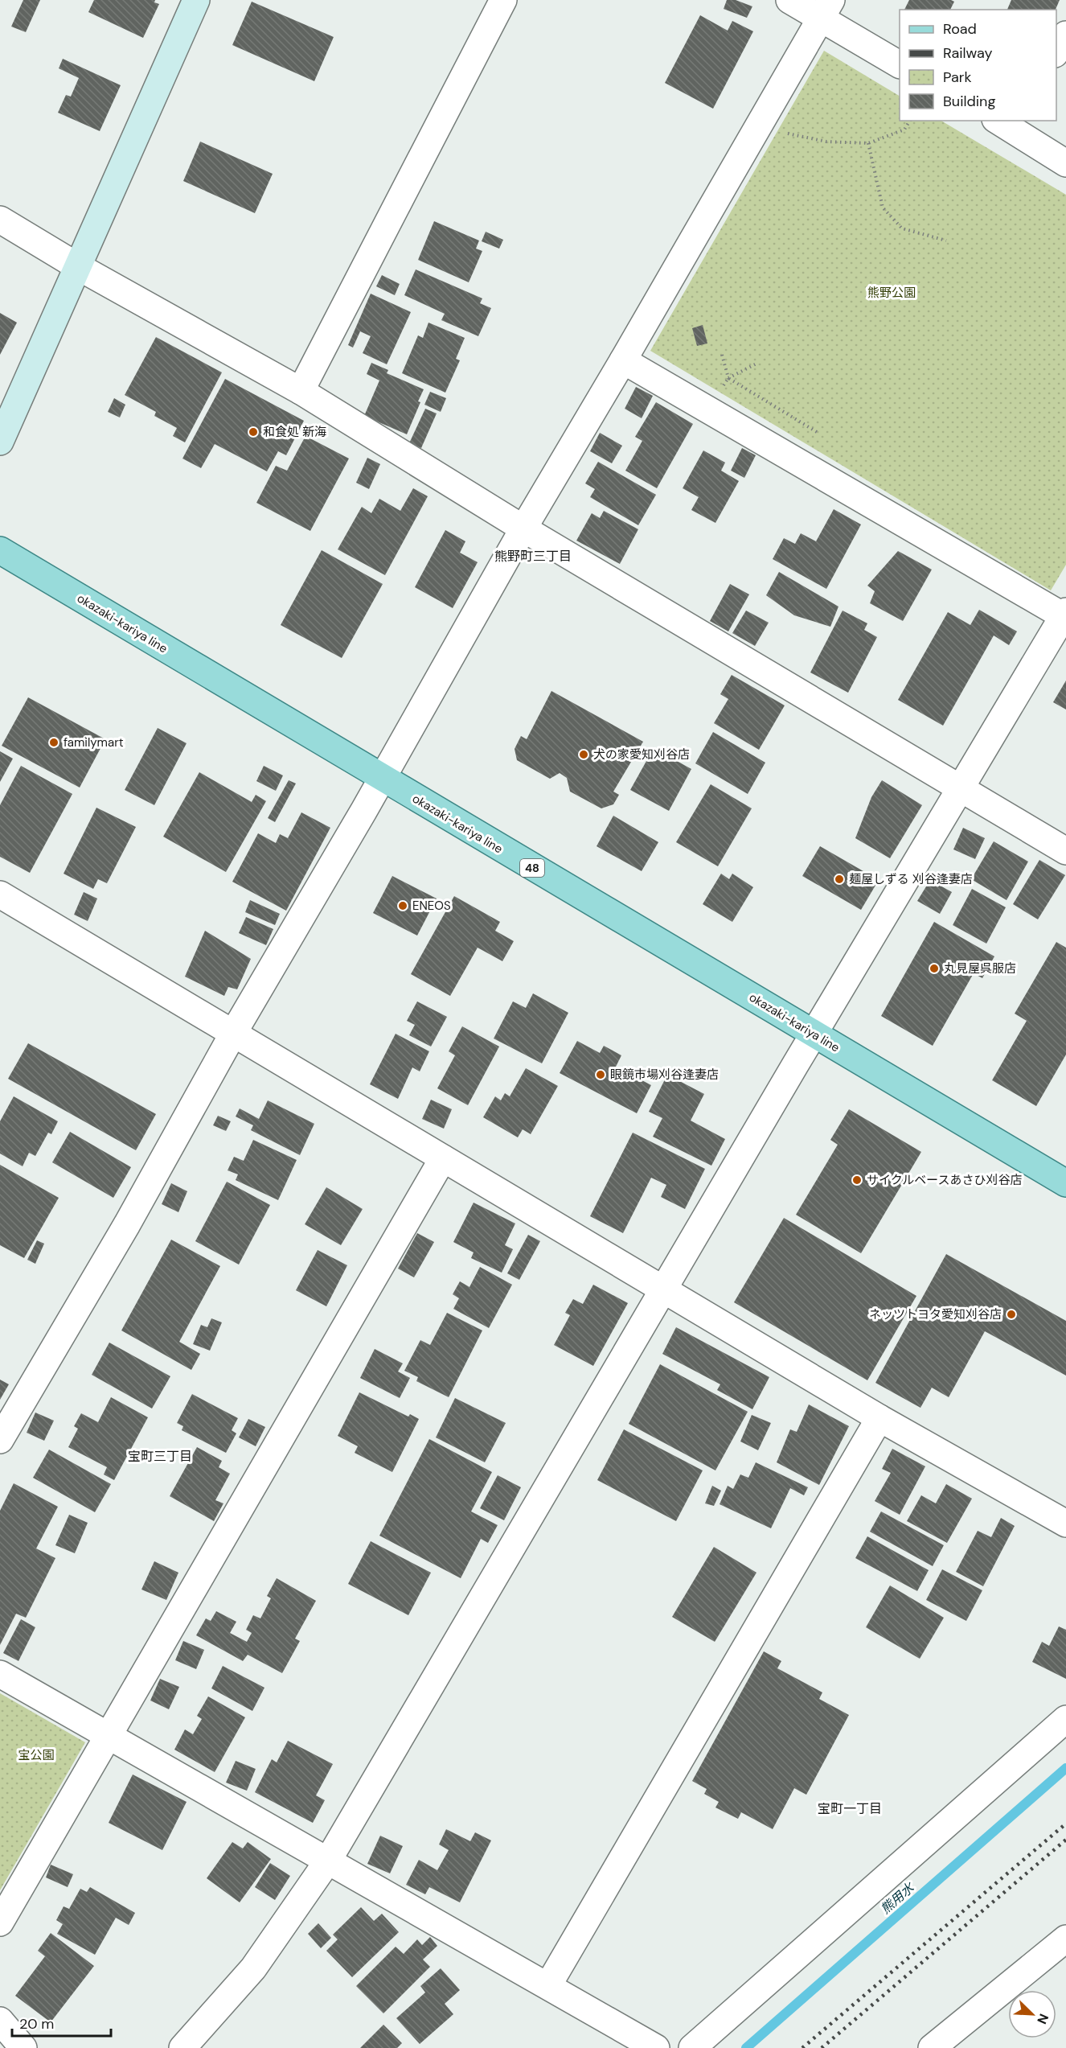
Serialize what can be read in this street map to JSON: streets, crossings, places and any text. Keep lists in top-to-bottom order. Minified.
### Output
{"streets":{"main road":["okazaki-kariya line","48"]},"districts":["熊野町三丁目","宝町三丁目","宝町一丁目"],"water":["熊用水"],"parks":["熊野公園","宝公園"],"places":["和食処 新海","familymart","犬の家愛知刈谷店","麺屋しずる 刈谷逢妻店","ENEOS","丸見屋呉服店","眼鏡市場刈谷逢妻店","サイクルベースあさひ刈谷店","ネッツトヨタ愛知刈谷店"],"legend":["Road","Railway","Park","Building"],"scale_bar":"20 m","north":"bottom right"}
